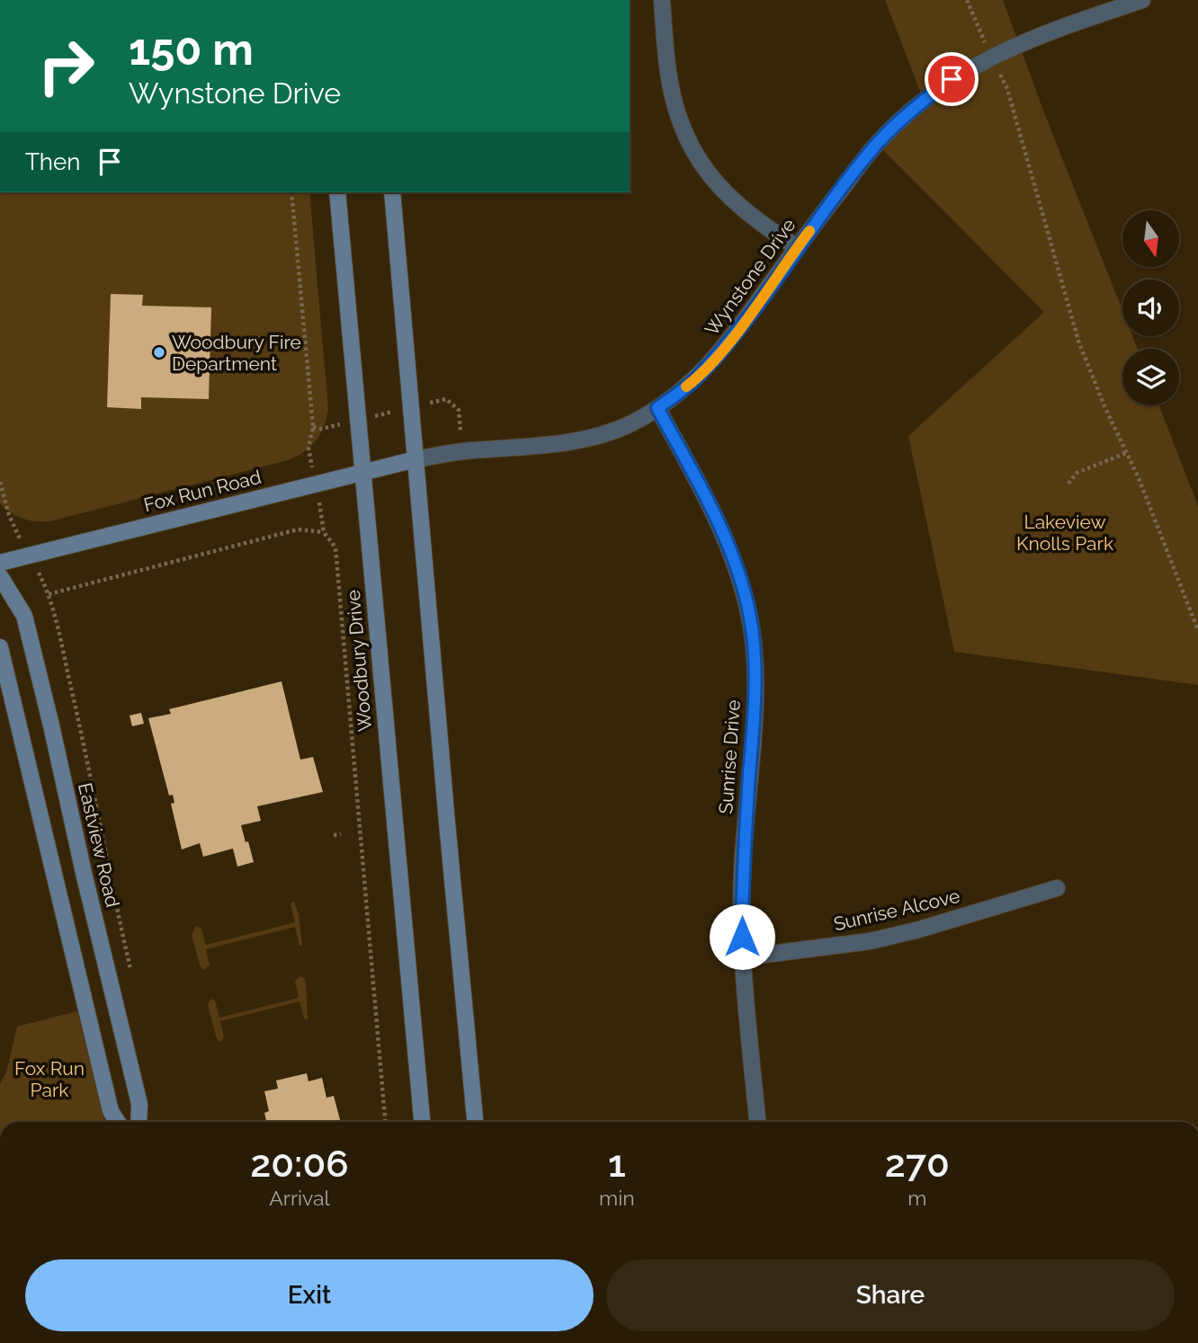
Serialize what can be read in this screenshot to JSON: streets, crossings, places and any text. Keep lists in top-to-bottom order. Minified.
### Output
{"streets":{"main road":["Fox Run Road","Woodbury Drive","Eastview Road"],"street":["Wynstone Drive","Sunrise Drive","Sunrise Alcove"]},"crossings":[["Wynstone Drive","Fox Run Road"],["Wynstone Drive","Sunrise Drive"],["Fox Run Road","Woodbury Drive"],["Sunrise Drive","Sunrise Alcove"]],"parks":["Lakeview Knolls Park","Fox Run Park"],"places":["Woodbury Fire Department"],"north":"bottom","page":{"turn":["150 m","Wynstone Drive"],"then":"Then","eta":["20:06","Arrival","1","min","270","m"],"buttons":["Exit","Share"]}}
